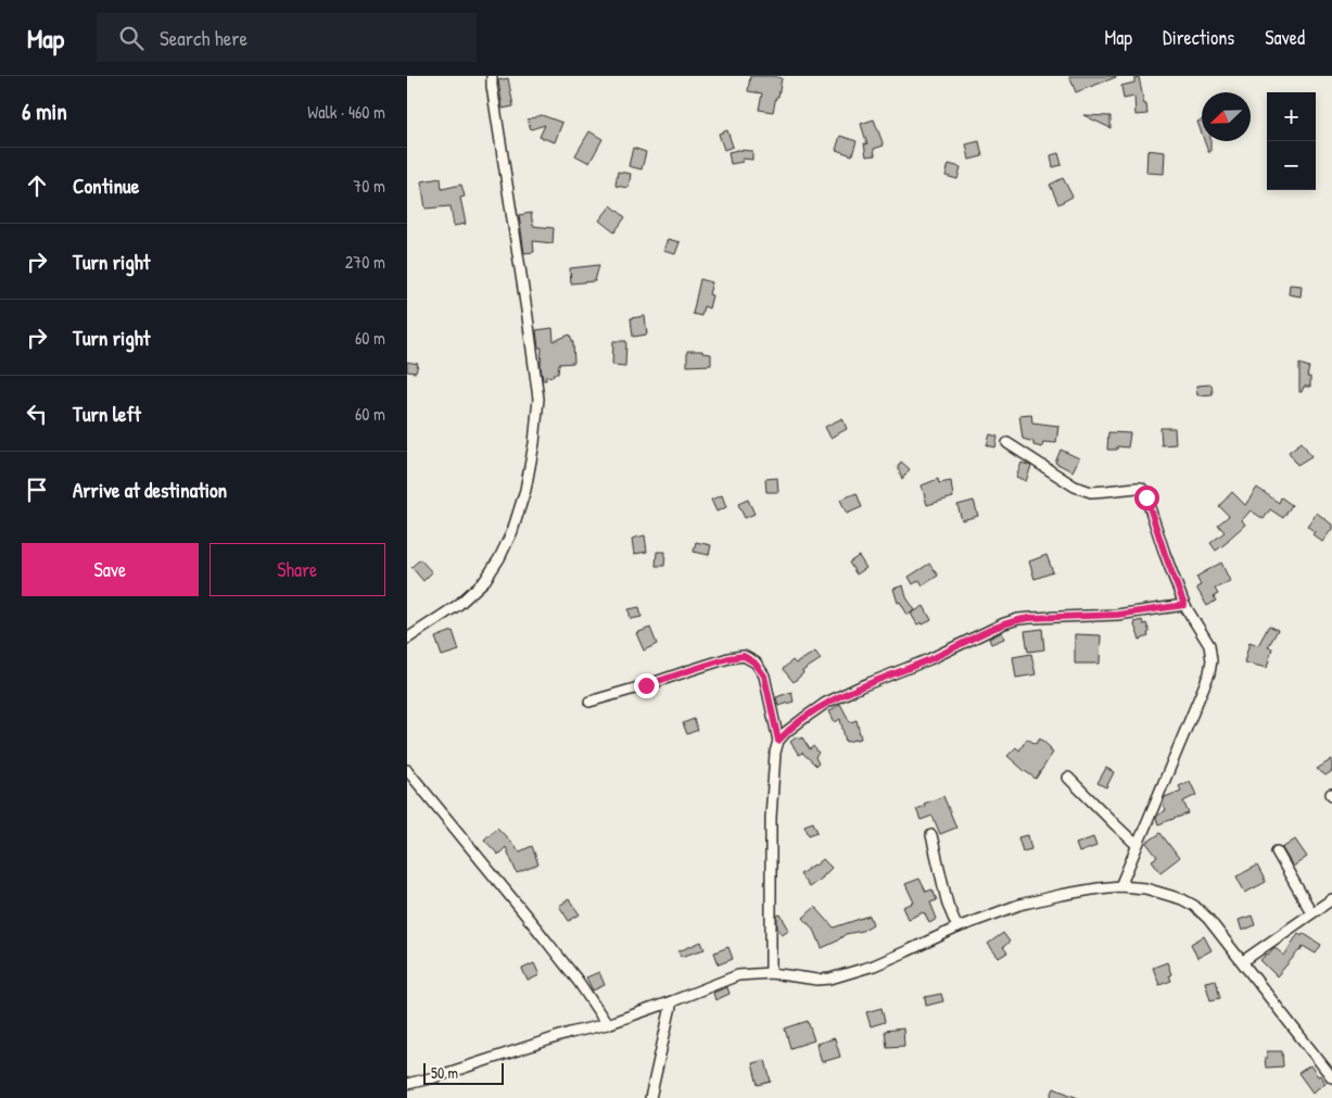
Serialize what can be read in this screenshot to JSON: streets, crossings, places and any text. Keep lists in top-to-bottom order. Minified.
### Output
{"scale_bar":"50 m","north":"bottom left","page":{"header":"Map","search":"Search here","nav":["Map","Directions","Saved"],"heading":["6 min","Walk · 460 m"],"map_buttons":["+","−"],"list":[["Continue","70 m"],["Turn right","270 m"],["Turn right","60 m"],["Turn left","60 m"],"Arrive at destination"],"buttons":["Save","Share"],"scale":"50 m"}}
